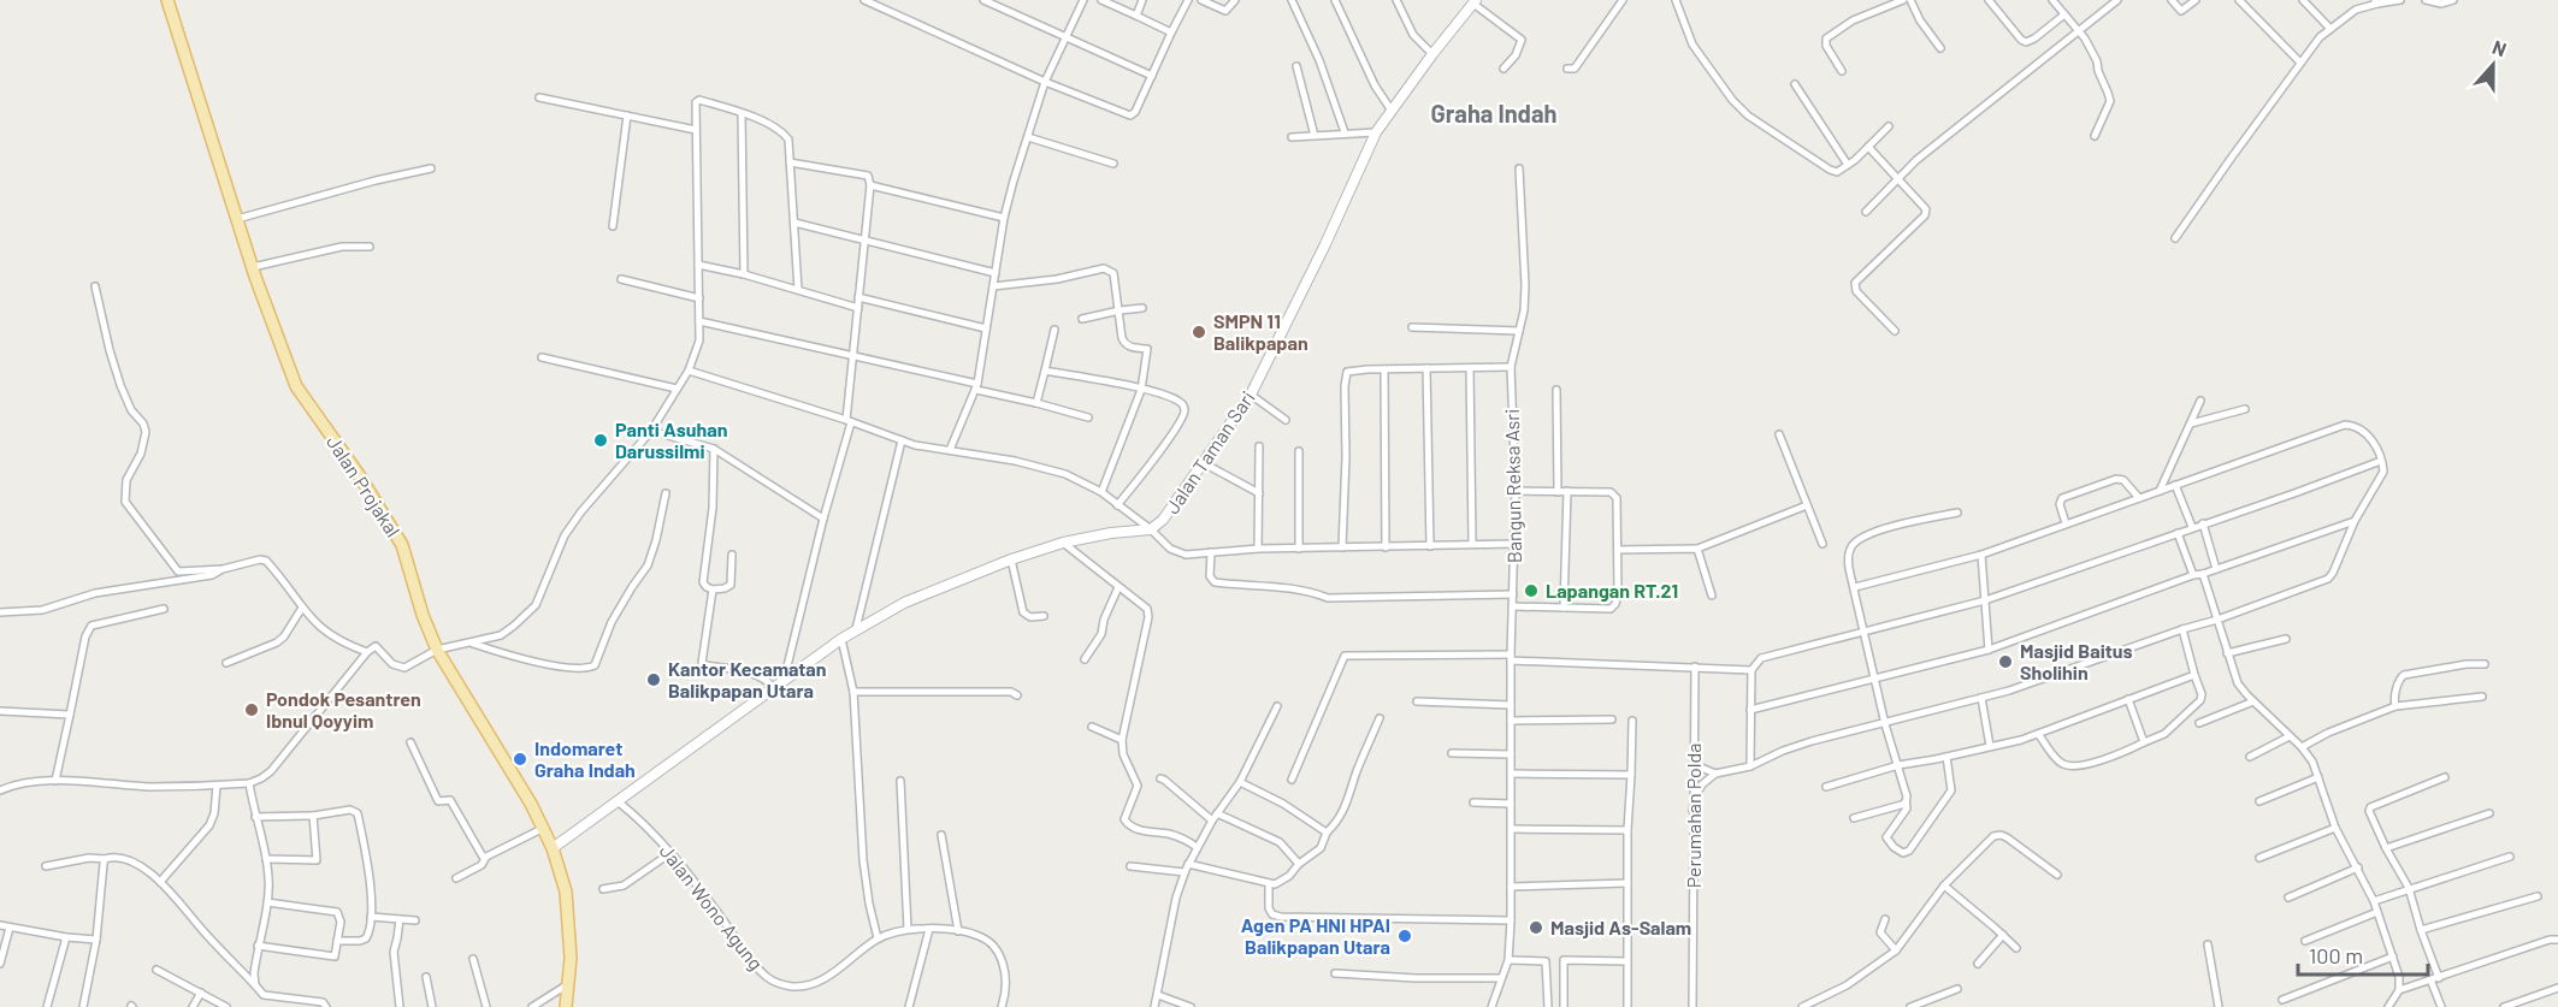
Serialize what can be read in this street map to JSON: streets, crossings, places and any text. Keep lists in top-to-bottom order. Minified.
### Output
{"streets":{"main road":["Jalan Projakal"],"street":["Jalan Taman Sari","Bangun Reksa Asri","Perumahan Polda","Jalan Wono Agung"]},"crossings":[["Jalan Taman Sari","Jalan Projakal"],["Jalan Taman Sari","Jalan Wono Agung"]],"districts":["Graha Indah"],"places":["SMPN 11 Balikpapan","Panti Asuhan Darussilmi","Lapangan RT.21","Masjid Baitus Sholihin","Kantor Kecamatan Balikpapan Utara","Pondok Pesantren Ibnul Qoyyim","Indomaret Graha Indah","Masjid As-Salam","Agen PA HNI HPAI Balikpapan Utara"],"scale_bar":"100 m","north":"top"}
